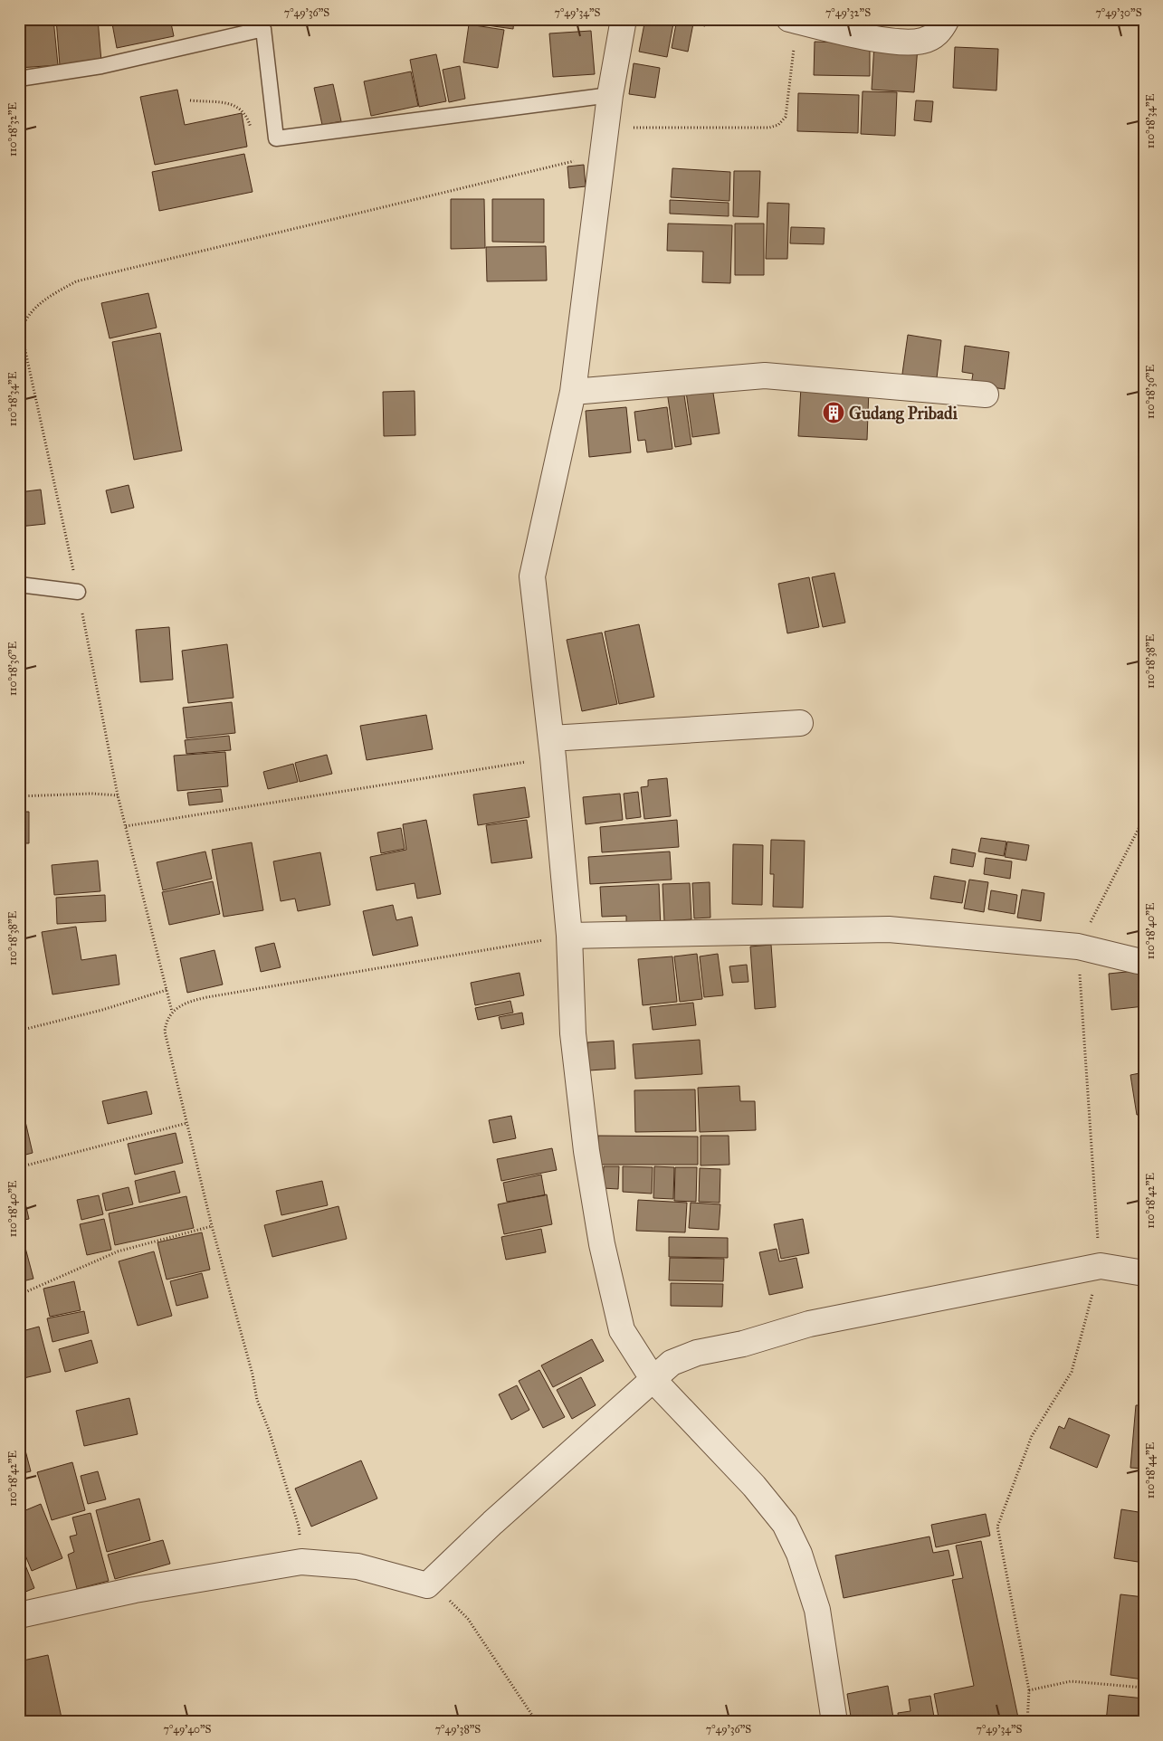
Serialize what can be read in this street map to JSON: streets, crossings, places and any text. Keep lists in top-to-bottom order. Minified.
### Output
{"places":{"building":["Gudang Pribadi"]},"coordinates":["7°49'36\"S","7°49'34\"S","7°49'32\"S","7°49'30\"S","110°18'34\"E","110°18'32\"E","110°18'36\"E","110°18'38\"E","110°18'40\"E","110°18'42\"E","110°18'44\"E","7°49'40\"S","7°49'38\"S"]}
